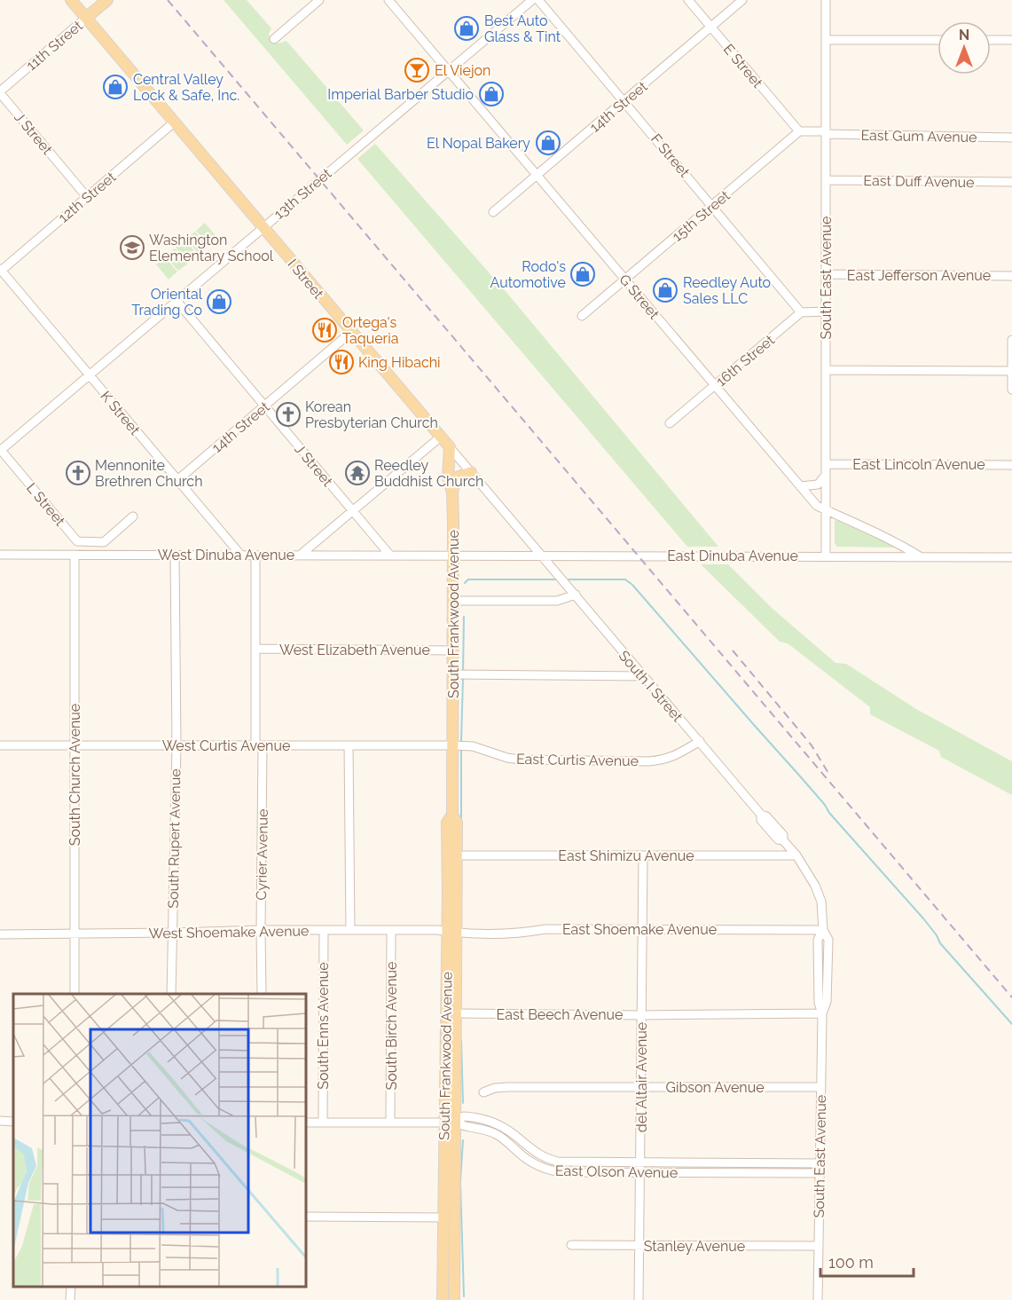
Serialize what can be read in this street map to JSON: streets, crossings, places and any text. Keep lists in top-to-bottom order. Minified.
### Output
{"streets":{"main road":["11th Street","I Street","South Frankwood Avenue"],"street":["E Street","14th Street","J Street","East Gum Avenue","F Street","East Duff Avenue","13th Street","12th Street","15th Street","East Jefferson Avenue","South East Avenue","G Street","16th Street","K Street","East Lincoln Avenue","L Street","West Dinuba Avenue","East Dinuba Avenue","West Elizabeth Avenue","South I Street","West Curtis Avenue","East Curtis Avenue","South Church Avenue","South Rupert Avenue","Cyrier Avenue","East Shimizu Avenue","East Shoemake Avenue","West Shoemake Avenue","East Beech Avenue","South Enns Avenue","South Birch Avenue","del Altair Avenue","Gibson Avenue","East Olson Avenue","Stanley Avenue"]},"crossings":[["11th Street","J Street"],["11th Street","I Street"],["E Street","14th Street"],["E Street","15th Street"],["14th Street","J Street"],["14th Street","F Street"],["14th Street","I Street"],["14th Street","G Street"],["14th Street","K Street"],["J Street","13th Street"],["J Street","12th Street"],["J Street","West Dinuba Avenue"],["East Gum Avenue","South East Avenue"],["F Street","15th Street"],["F Street","16th Street"],["East Duff Avenue","South East Avenue"],["13th Street","I Street"],["13th Street","G Street"],["13th Street","K Street"],["13th Street","L Street"],["12th Street","I Street"],["12th Street","K Street"],["15th Street","G Street"],["East Jefferson Avenue","South East Avenue"],["South East Avenue","G Street"],["South East Avenue","East Lincoln Avenue"],["South East Avenue","East Dinuba Avenue"],["South East Avenue","South I Street"],["South East Avenue","East Shoemake Avenue"],["South East Avenue","East Beech Avenue"],["South East Avenue","Gibson Avenue"],["South East Avenue","East Olson Avenue"],["South East Avenue","Stanley Avenue"],["I Street","East Dinuba Avenue"],["I Street","South Frankwood Avenue"],["I Street","South I Street"],["G Street","16th Street"],["G Street","East Dinuba Avenue"],["K Street","West Dinuba Avenue"],["West Dinuba Avenue","East Dinuba Avenue"],["West Dinuba Avenue","South Frankwood Avenue"],["West Dinuba Avenue","South Church Avenue"],["West Dinuba Avenue","South Rupert Avenue"],["West Dinuba Avenue","Cyrier Avenue"],["East Dinuba Avenue","South Frankwood Avenue"],["East Dinuba Avenue","South I Street"],["South Frankwood Avenue","West Elizabeth Avenue"],["South Frankwood Avenue","West Curtis Avenue"],["South Frankwood Avenue","East Curtis Avenue"],["South Frankwood Avenue","East Shimizu Avenue"],["South Frankwood Avenue","East Shoemake Avenue"],["South Frankwood Avenue","West Shoemake Avenue"],["South Frankwood Avenue","East Beech Avenue"],["South Frankwood Avenue","East Olson Avenue"],["West Elizabeth Avenue","Cyrier Avenue"],["South I Street","East Curtis Avenue"],["South I Street","East Shimizu Avenue"],["South I Street","East Shoemake Avenue"],["West Curtis Avenue","East Curtis Avenue"],["West Curtis Avenue","South Church Avenue"],["West Curtis Avenue","South Rupert Avenue"],["West Curtis Avenue","Cyrier Avenue"],["South Church Avenue","West Shoemake Avenue"],["South Rupert Avenue","West Shoemake Avenue"],["Cyrier Avenue","West Shoemake Avenue"],["East Shimizu Avenue","del Altair Avenue"],["East Shoemake Avenue","West Shoemake Avenue"],["East Shoemake Avenue","del Altair Avenue"],["West Shoemake Avenue","South Enns Avenue"],["West Shoemake Avenue","South Birch Avenue"],["East Beech Avenue","del Altair Avenue"],["del Altair Avenue","Gibson Avenue"],["del Altair Avenue","East Olson Avenue"],["del Altair Avenue","Stanley Avenue"]],"places":{"shop":["Best Auto Glass & Tint","Central Valley Lock & Safe, Inc.","Imperial Barber Studio","El Nopal Bakery","Rodo's Automotive","Reedley Auto Sales LLC","Oriental Trading Co"],"bar":["El Viejon"],"school or university":["Washington Elementary School"],"restaurant":["Ortega's Taqueria","King Hibachi"],"church":["Korean Presbyterian Church","Mennonite Brethren Church"],"temple":["Reedley Buddhist Church"]},"scale_bar":"100 m","north":"top"}
